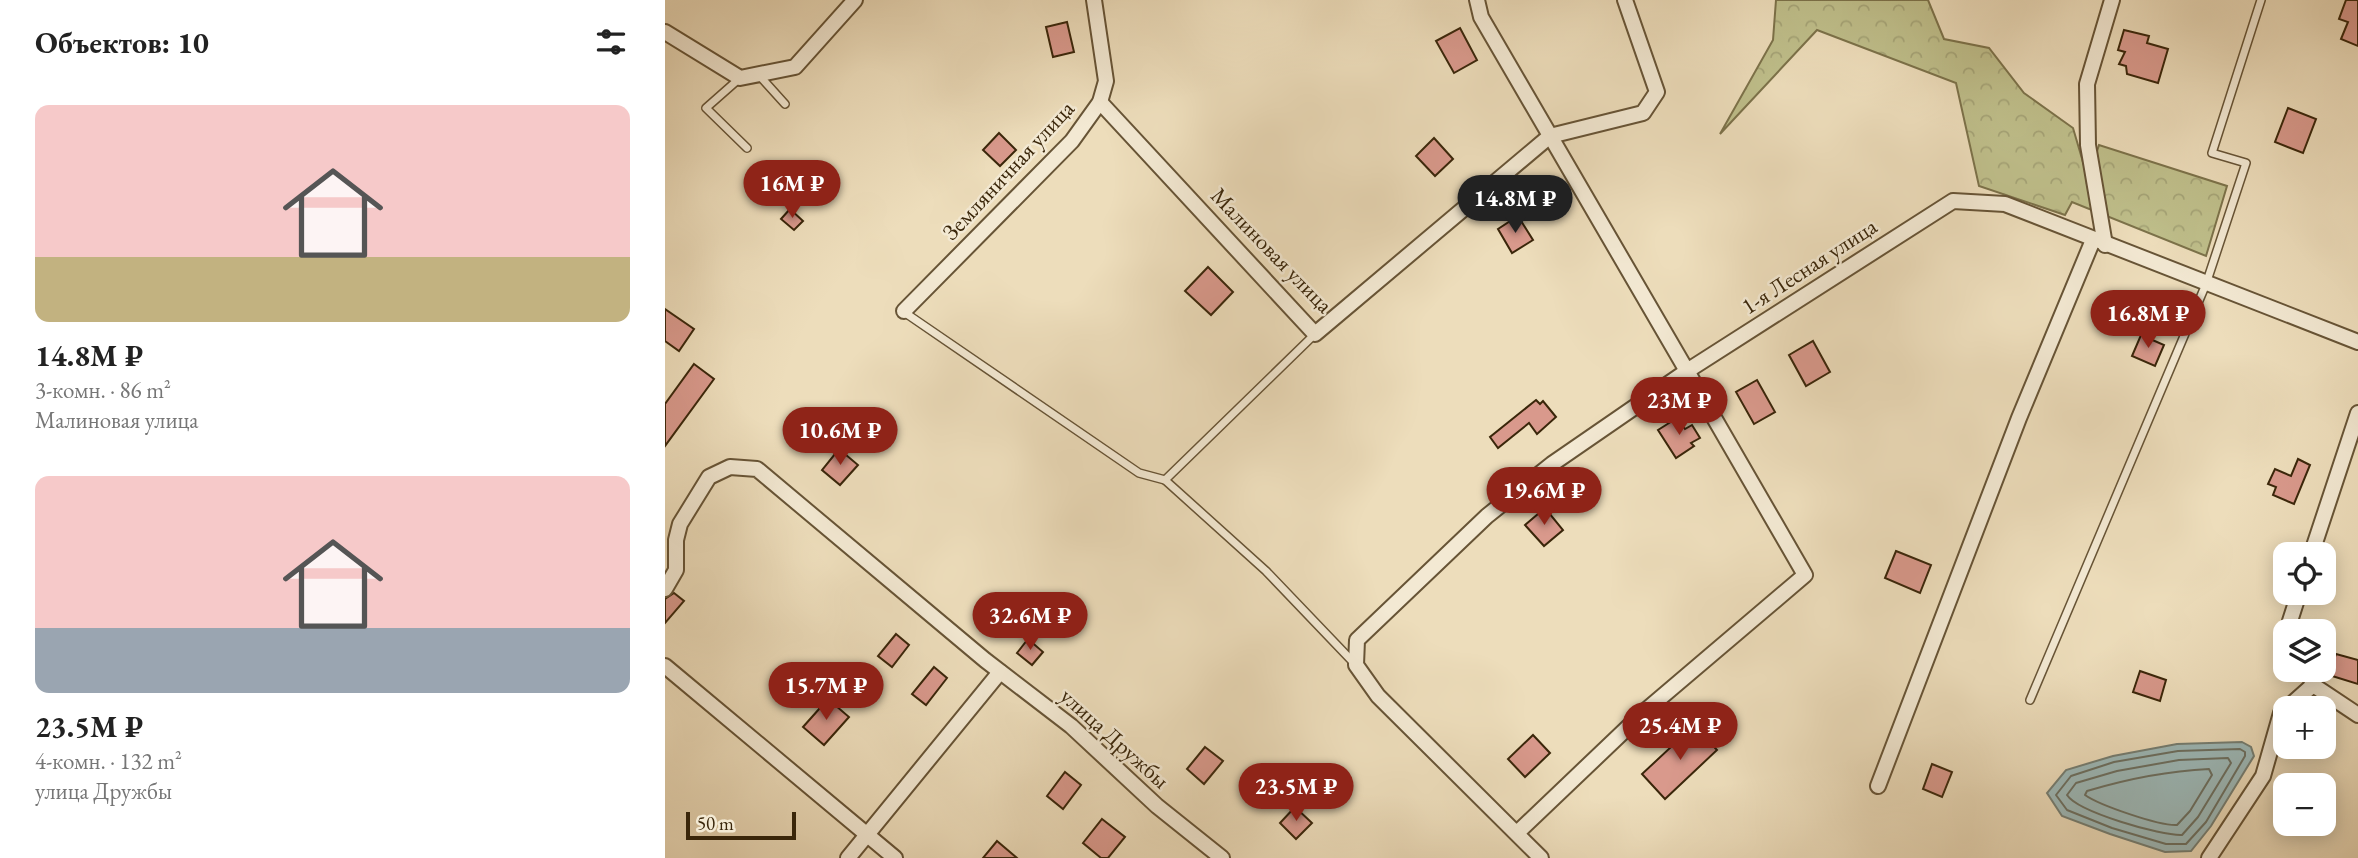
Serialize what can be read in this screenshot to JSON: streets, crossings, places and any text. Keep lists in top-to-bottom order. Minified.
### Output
{"streets":{"street":["Земляничная улица","Малиновая улица","1-я Лесная улица","улица Дружбы"]},"crossings":[["Земляничная улица","Малиновая улица"]],"scale_bar":"50 m","page":{"heading":"Объектов: 10","list":[{"name":"14.8M ₽","note":"3-комн. · 86 m² · Малиновая улица"},{"name":"23.5M ₽","note":"4-комн. · 132 m² · улица Дружбы"}],"price":["16M ₽","14.8M ₽","16.8M ₽","23M ₽","10.6M ₽","19.6M ₽","32.6M ₽","15.7M ₽","25.4M ₽","23.5M ₽"],"map_buttons":["+","−"],"scale":"50 m"}}
